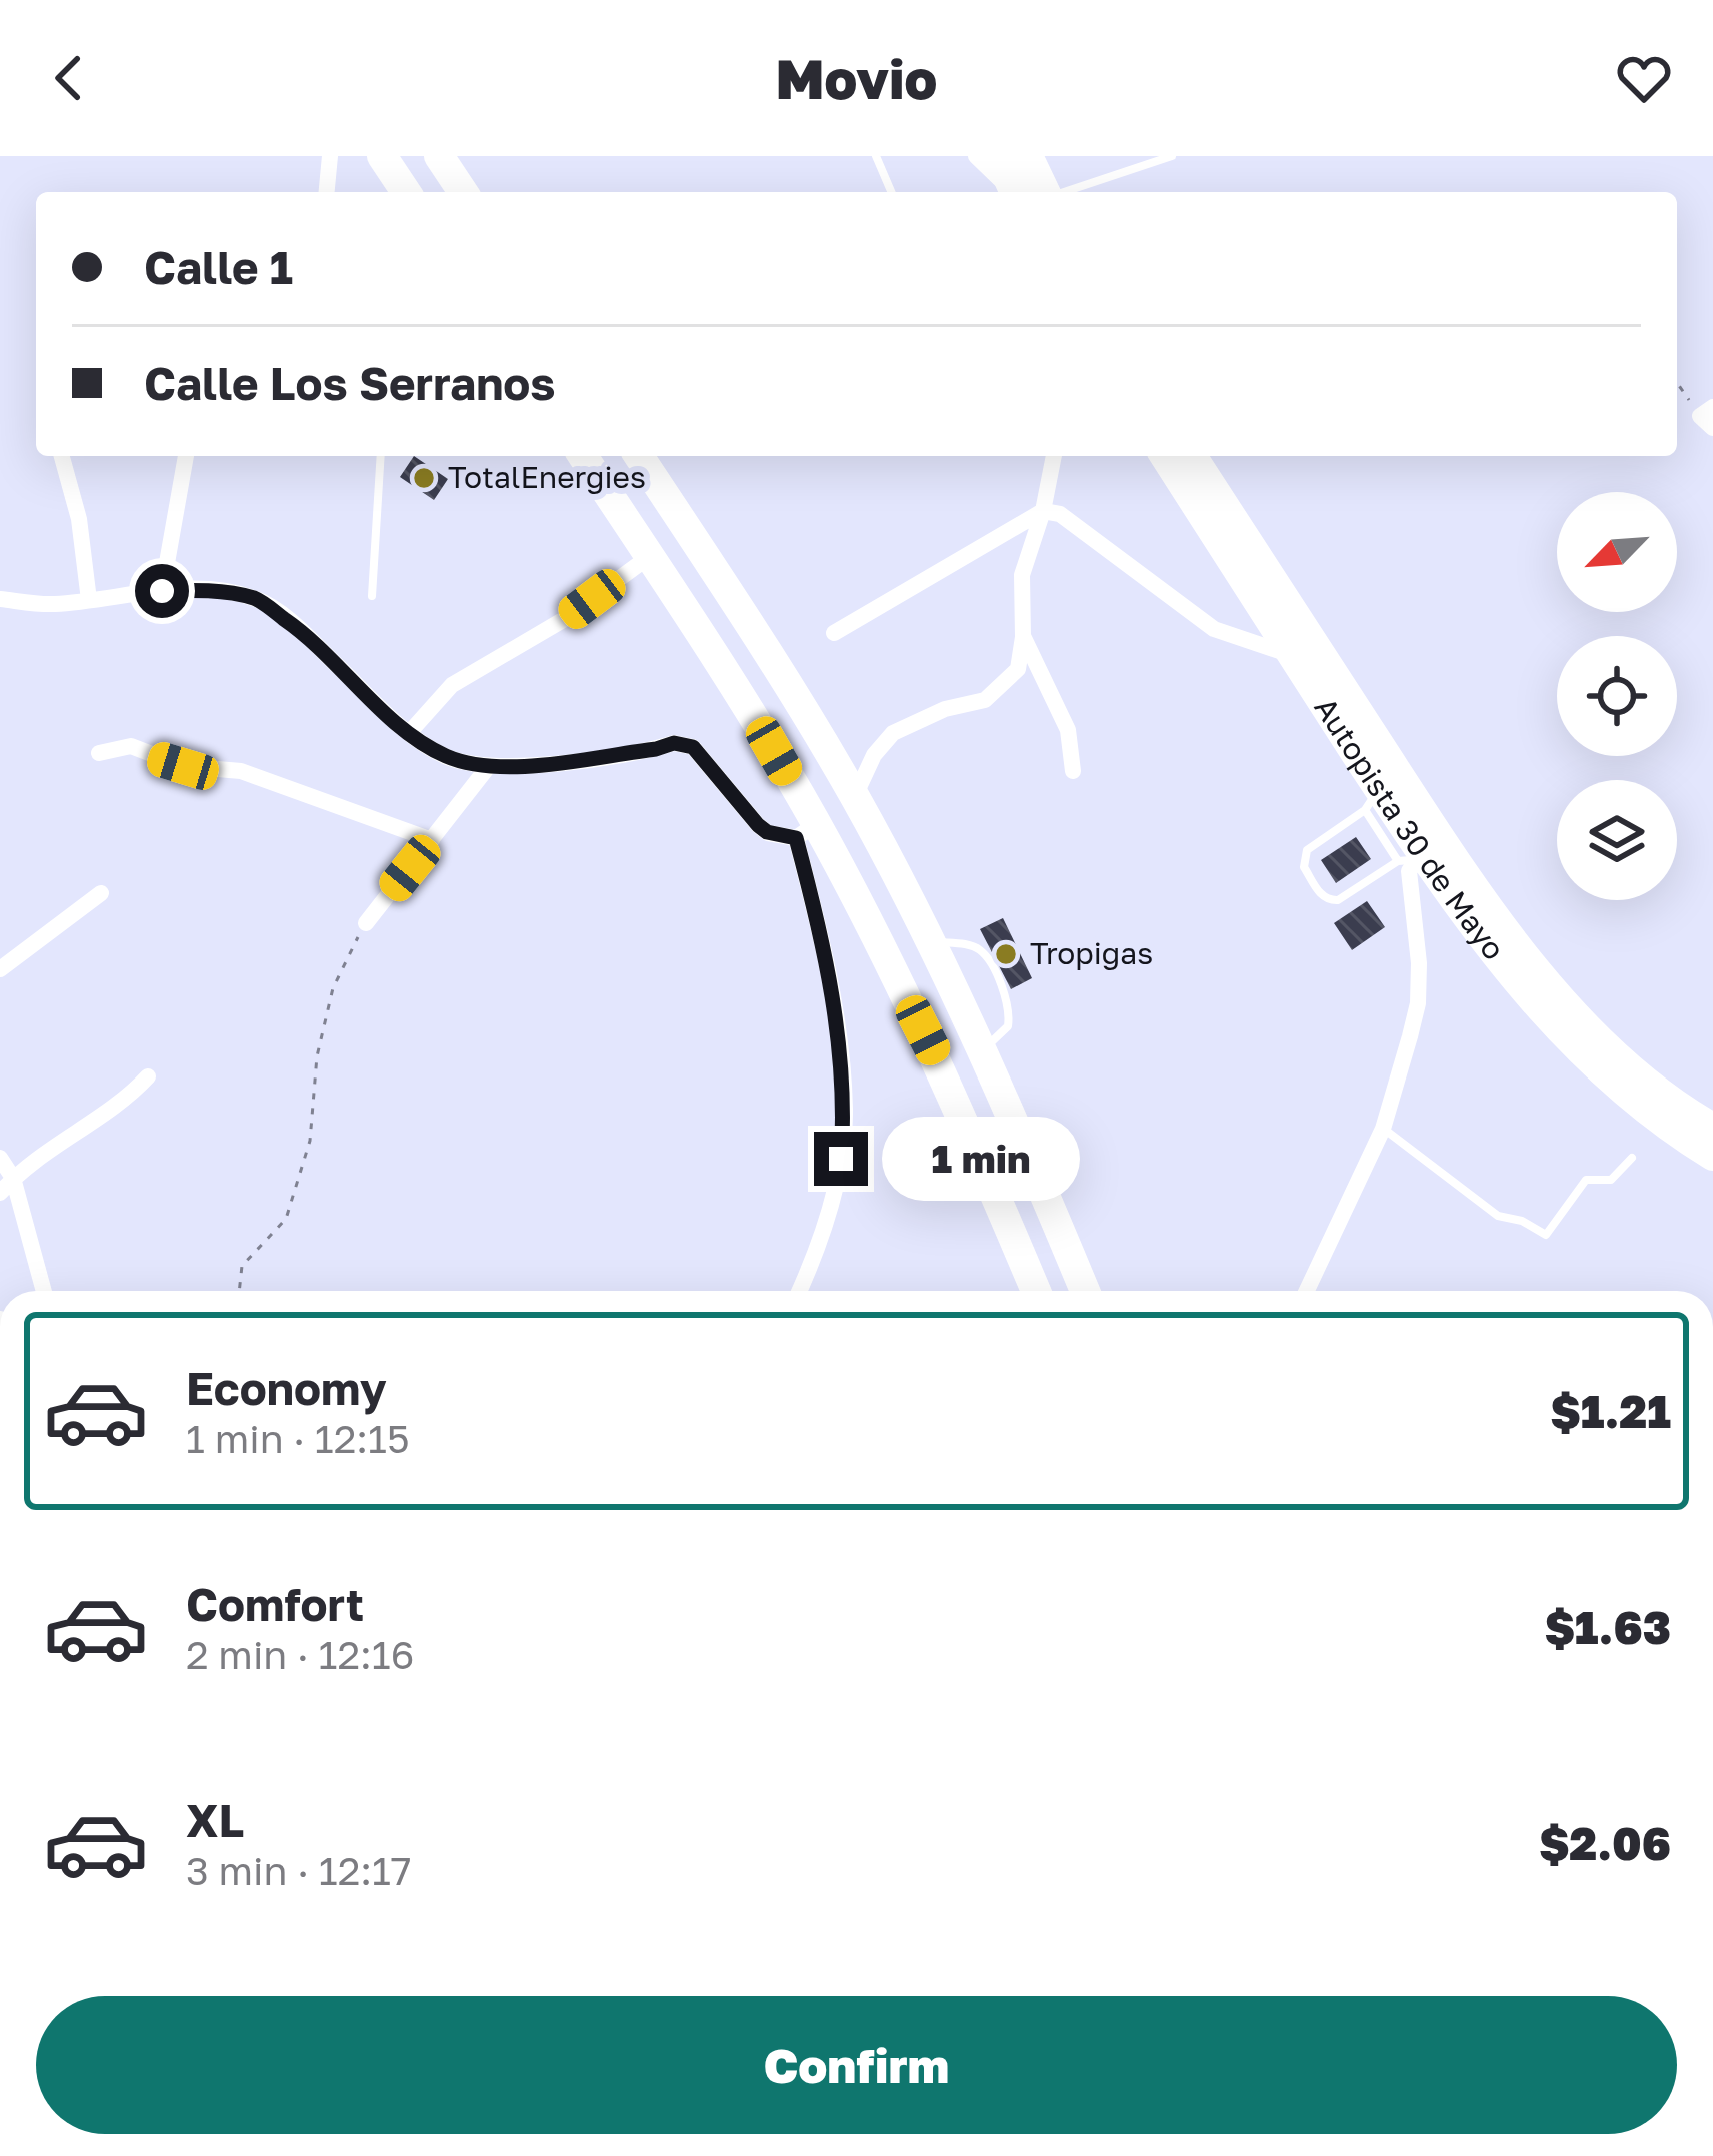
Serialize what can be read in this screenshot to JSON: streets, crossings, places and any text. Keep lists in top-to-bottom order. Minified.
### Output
{"streets":{"highway":["Autopista 30 de Mayo"]},"places":["TotalEnergies","Tropigas"],"north":"bottom left","page":{"header":"Movio","banner":["Calle 1","Calle Los Serranos"],"bubble":"1 min","list":[{"name":"Economy","note":"1 min · 12:15","value":"$1.21"},{"name":"Comfort","note":"2 min · 12:16","value":"$1.63"},{"name":"XL","note":"3 min · 12:17","value":"$2.06"}],"buttons":"Confirm"}}
